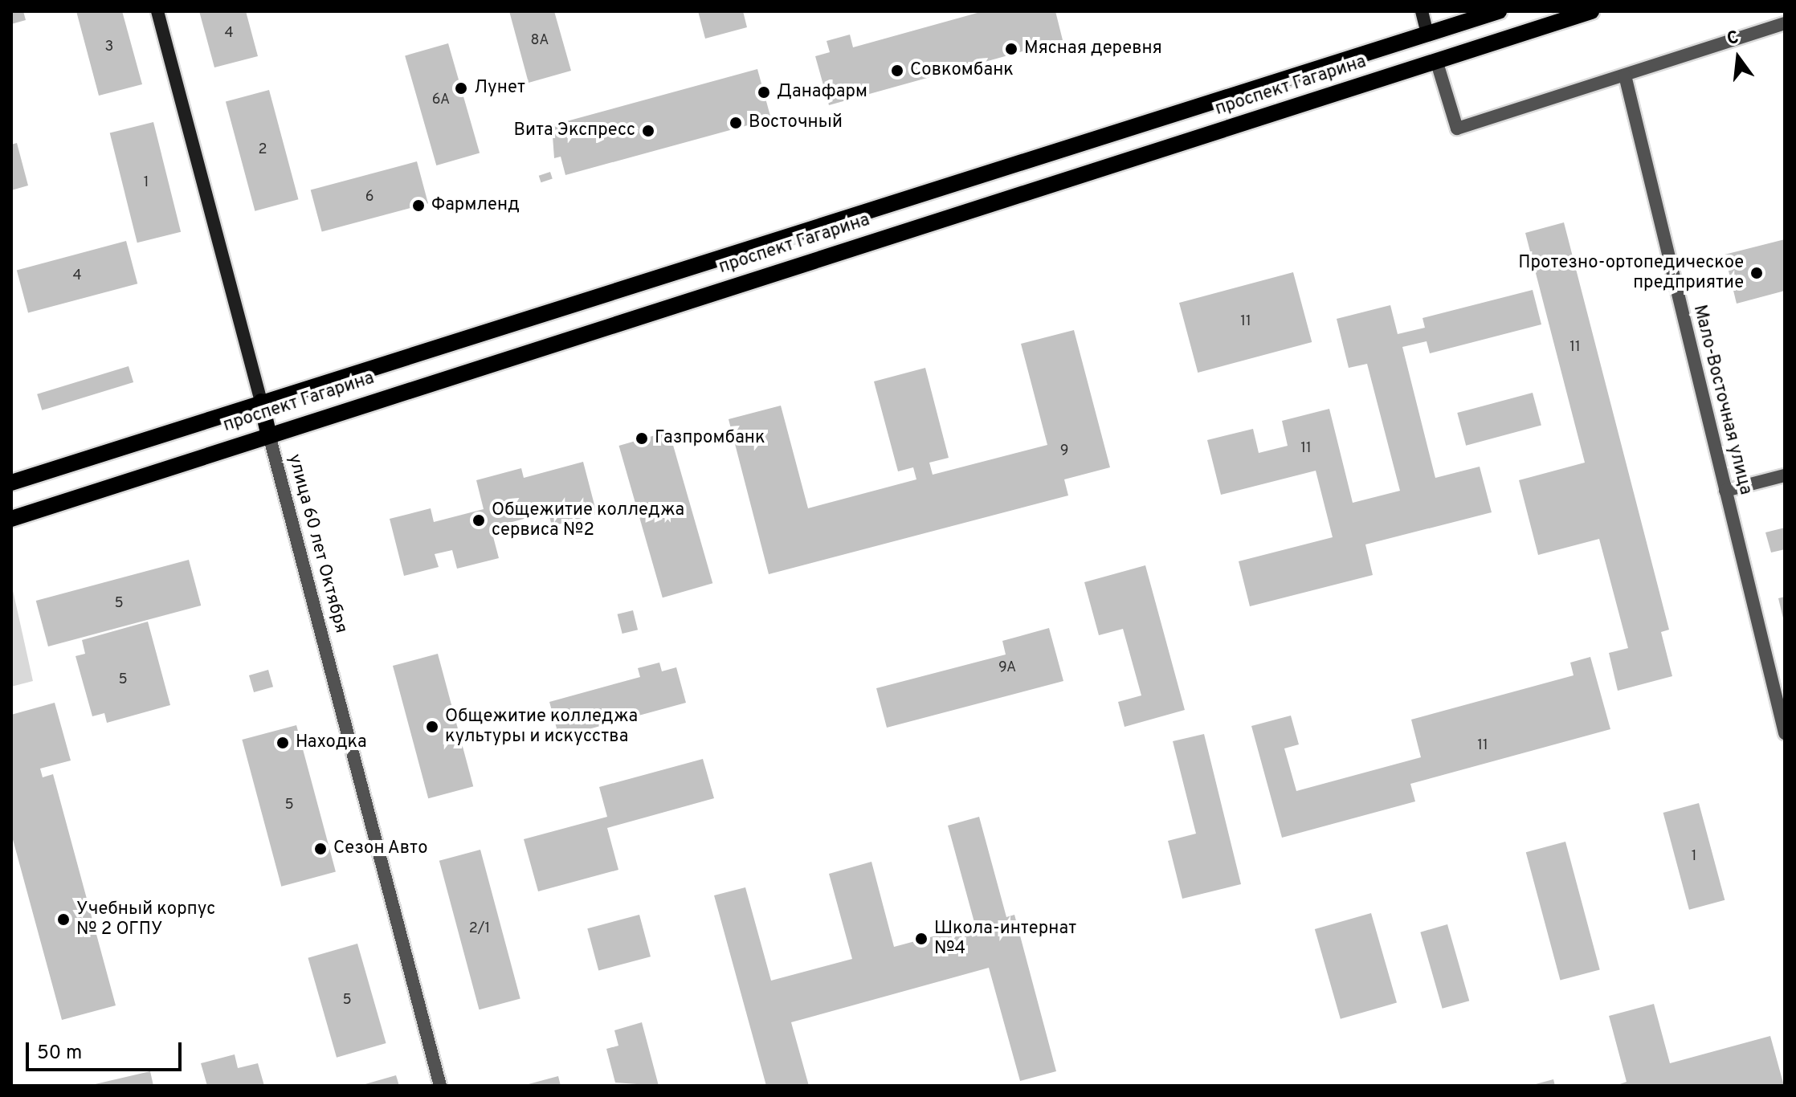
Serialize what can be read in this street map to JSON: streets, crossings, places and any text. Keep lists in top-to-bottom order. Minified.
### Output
{"streets":{"main road":["проспект Гагарина","улица 60 лет Октября"],"street":["Мало-Восточная улица"]},"crossings":[["проспект Гагарина","улица 60 лет Октября"]],"places":["Мясная деревня","Совкомбанк","Лунет","Данафарм","Восточный","Вита Экспресс","Фармленд","Протезно-ортопедическое предприятие","Газпромбанк","Общежитие колледжа сервиса №2","Общежитие колледжа культуры и искусства","Находка","Сезон Авто","Учебный корпус № 2 ОГПУ","Школа-интернат №4"],"house_numbers":["4","8А","3","6А","2","1","6","4","11","11","11","9","5","9А","5","11","5","1","2/1","5"],"scale_bar":"50 m","north":"top"}
